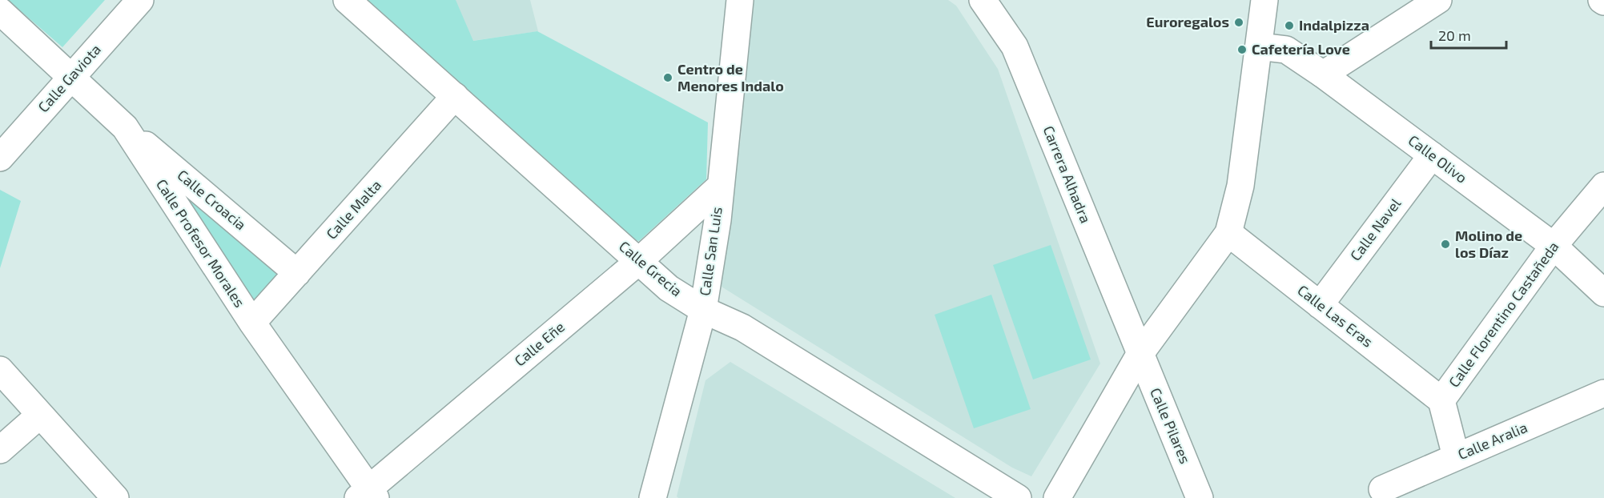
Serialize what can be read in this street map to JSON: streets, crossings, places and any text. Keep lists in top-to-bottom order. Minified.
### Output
{"streets":{"street":["Calle Gaviota","Calle Olivo","Carrera Alhadra","Calle Croacia","Calle Malta","Calle Navel","Calle Profesor Morales","Calle San Luis","Calle Grecia","Calle Florentino Castañeda","Calle Las Eras","Calle Eñe","Calle Pilares","Calle Aralia"]},"crossings":[["Calle Gaviota","Calle Profesor Morales"],["Calle Olivo","Calle Navel"],["Calle Olivo","Calle Florentino Castañeda"],["Carrera Alhadra","Calle Pilares"],["Calle Croacia","Calle Malta"],["Calle Croacia","Calle Profesor Morales"],["Calle Malta","Calle Profesor Morales"],["Calle Malta","Calle Grecia"],["Calle Navel","Calle Las Eras"],["Calle Profesor Morales","Calle Eñe"],["Calle San Luis","Calle Grecia"],["Calle San Luis","Calle Eñe"],["Calle Grecia","Calle Eñe"],["Calle Florentino Castañeda","Calle Las Eras"],["Calle Florentino Castañeda","Calle Aralia"]],"places":["Euroregalos","Indalpizza","Cafetería Love","Centro de Menores Indalo","Molino de los Díaz"],"scale_bar":"20 m"}
